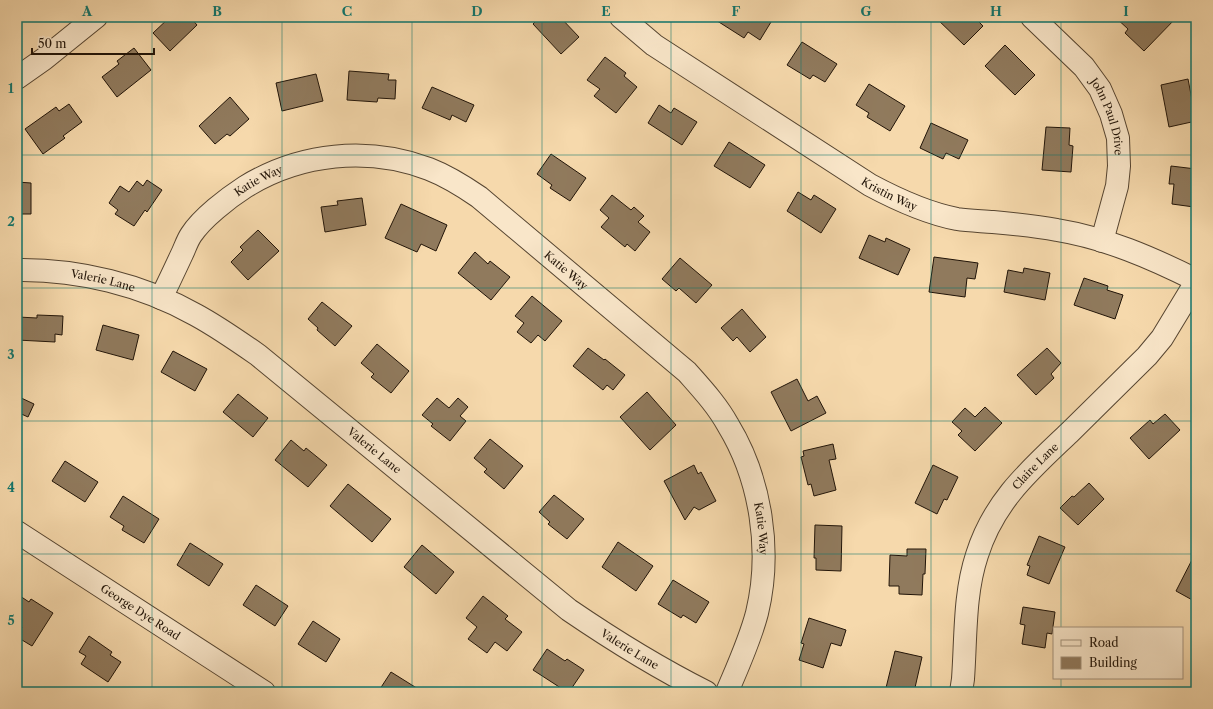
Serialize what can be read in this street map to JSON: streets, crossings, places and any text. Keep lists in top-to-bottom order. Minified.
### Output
{"streets":{"street":["John Paul Drive","Katie Way","Kristin Way","Valerie Lane","Claire Lane","George Dye Road"]},"crossings":[["John Paul Drive","Kristin Way"],["Katie Way","Valerie Lane"],["Kristin Way","Claire Lane"]],"legend":["Road","Building"],"scale_bar":"50 m","grid":{"columns":["A","B","C","D","E","F","G","H","I"],"rows":["1","2","3","4","5"]}}
